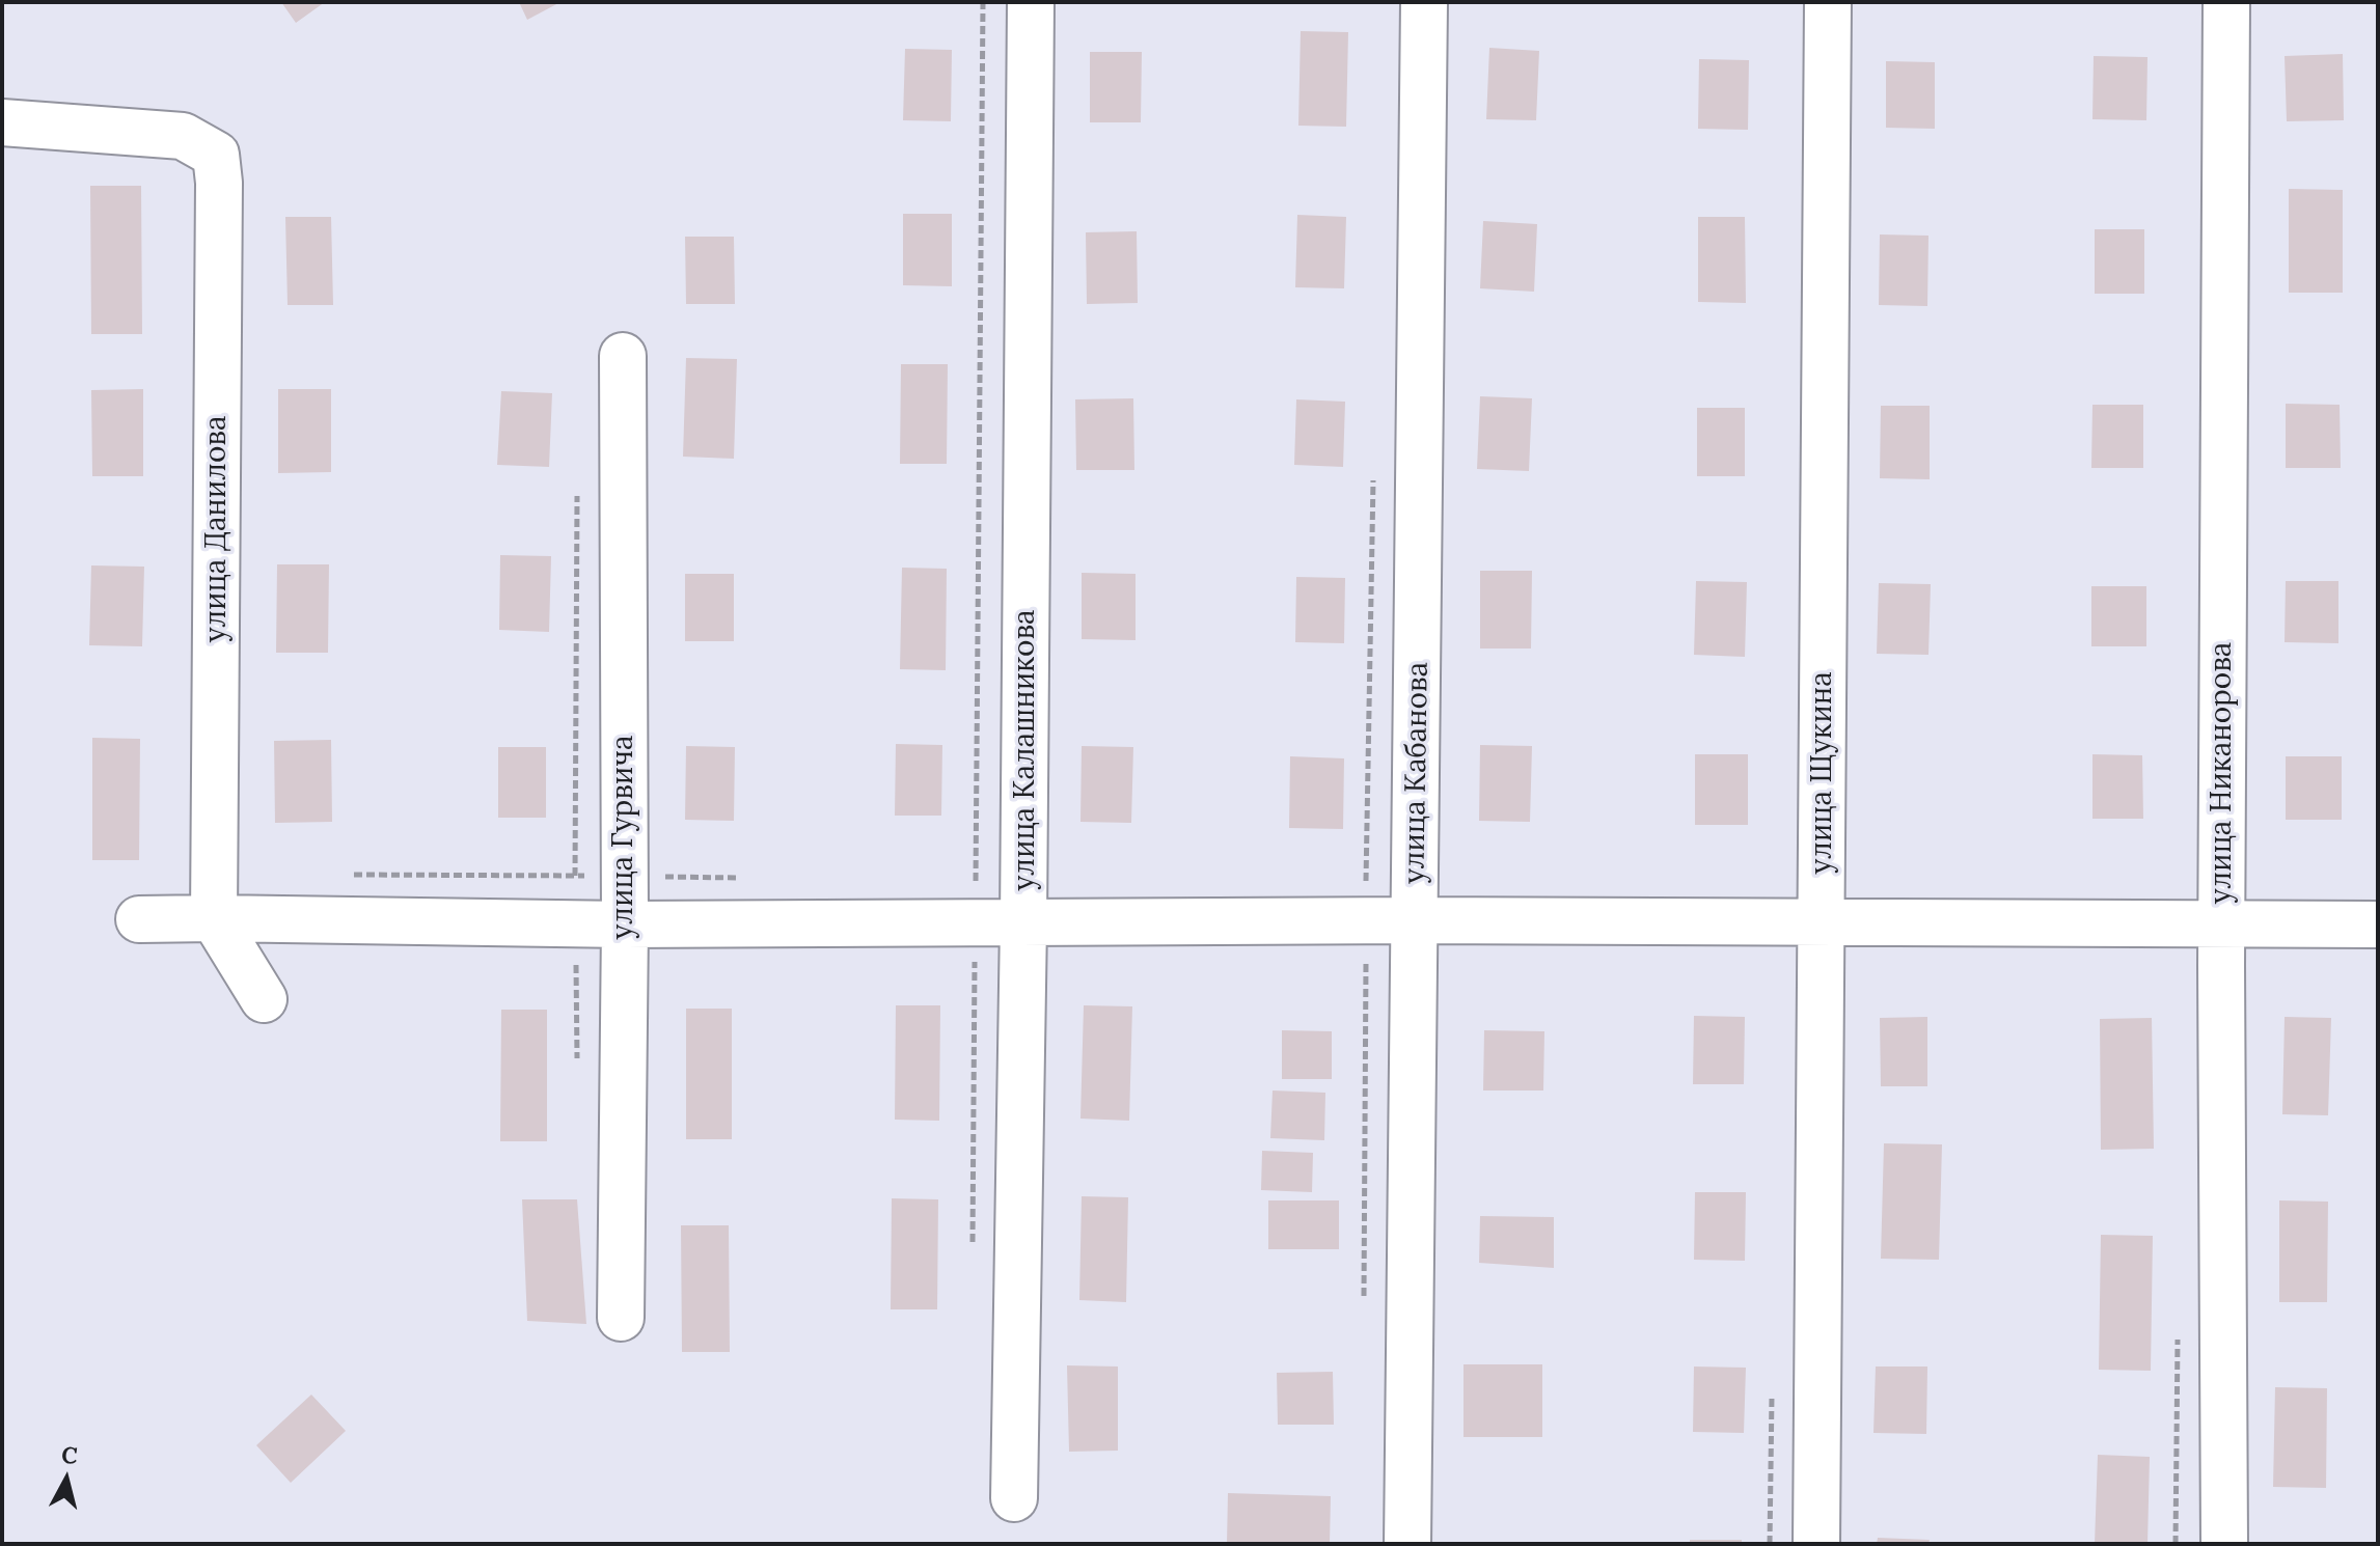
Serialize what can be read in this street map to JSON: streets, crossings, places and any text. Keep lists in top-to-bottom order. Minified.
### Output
{"streets":{"street":["улица Данилова","улица Калашникова","улица Кабанова","улица Щукина","улица Никанорова","улица Гурвича"]},"north":"top"}
